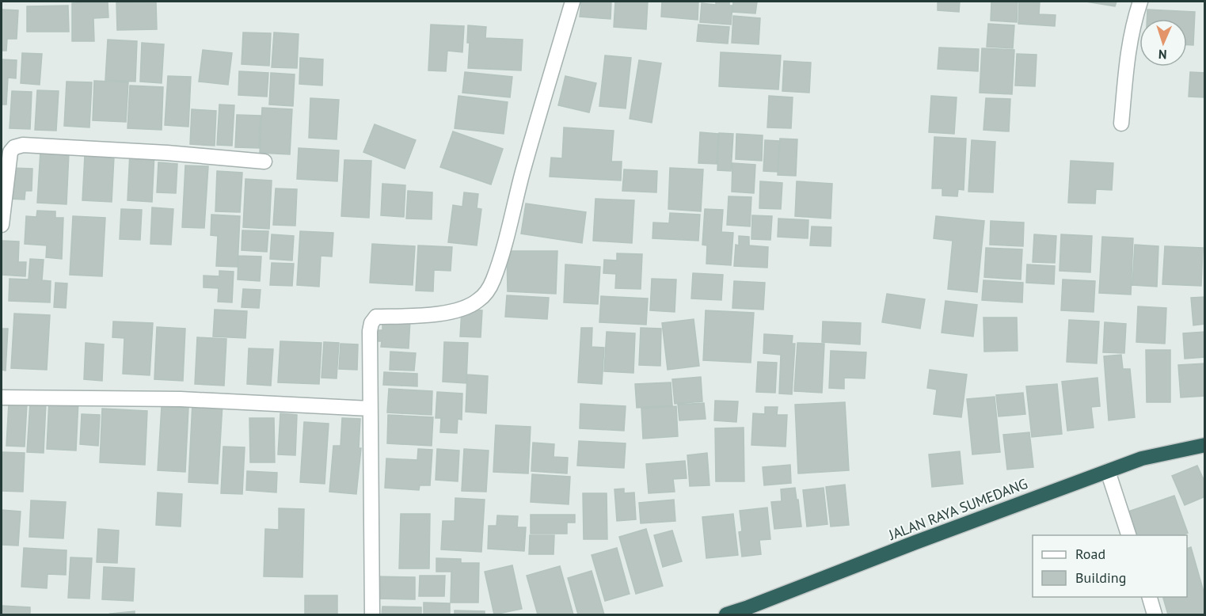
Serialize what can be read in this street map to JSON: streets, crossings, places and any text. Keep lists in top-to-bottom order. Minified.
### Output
{"streets":{"highway":["JALAN RAYA SUMEDANG"]},"legend":["Road","Building"],"north":"bottom"}
